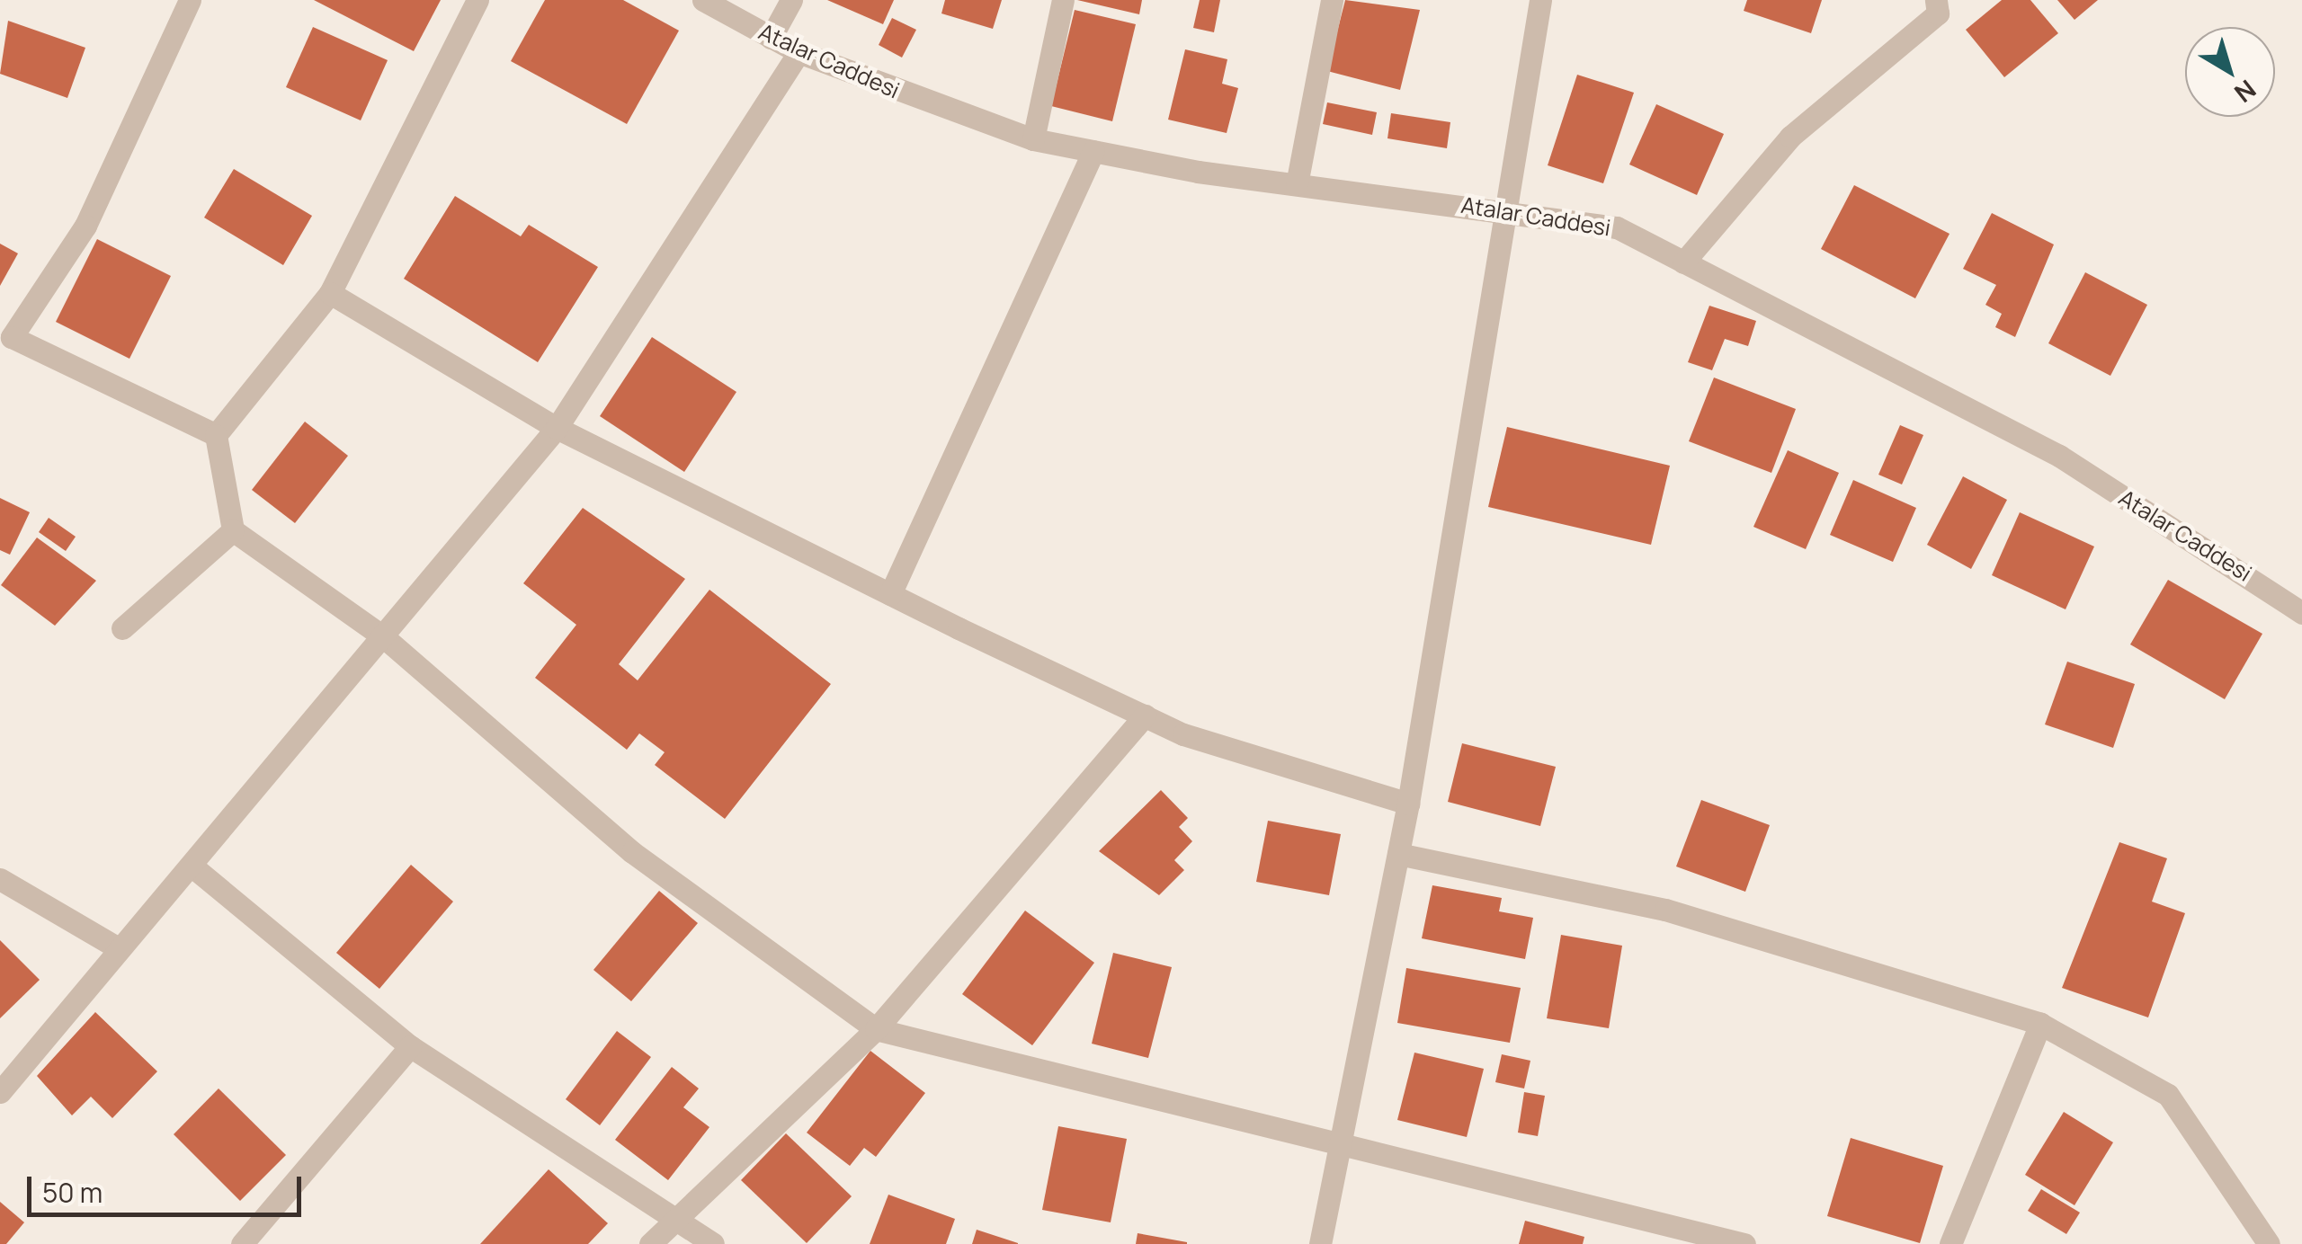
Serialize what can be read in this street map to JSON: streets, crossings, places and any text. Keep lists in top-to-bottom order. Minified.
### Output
{"streets":{"street":["Atalar Caddesi"]},"scale_bar":"50 m","north":"bottom right"}
